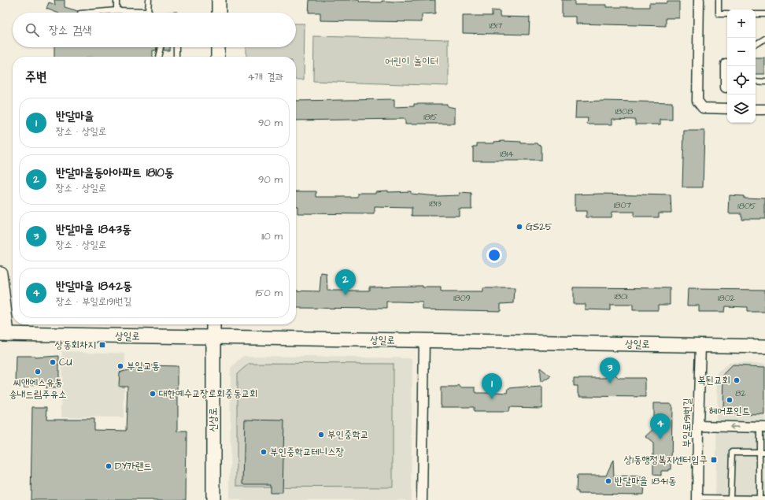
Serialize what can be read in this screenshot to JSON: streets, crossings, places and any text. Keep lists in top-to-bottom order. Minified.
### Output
{"streets":{"street":["상일로","신상로","부일로191번길"]},"crossings":[["상일로","신상로"],["상일로","부일로191번길"]],"parks":["어린이 놀이터"],"places":{"other":["GS25","CU","부일교통","씨앤에스유통 송내드림주유소","복된교회","대한예수교장로회중동교회","헤어포인트","부인중학교","부인중학교테니스장","DY카랜드","반달마을 1841동"],"transit":["상동회차지","상1동행정복지센터입구"]},"house_numbers":["1817","1808","1815","1814","1813","1807","1805","1801","1809","1802","82"],"page":{"map_buttons":["+","−"],"search":"장소 검색","heading":["주변","4개 결과"],"list":[{"mark":"1","name":"반달마을","note":"장소 · 상일로","value":"90 m"},{"mark":"2","name":"반달마을동아아파트 1810동","note":"장소 · 상일로","value":"90 m"},{"mark":"3","name":"반달마을 1843동","note":"장소 · 상일로","value":"110 m"},{"mark":"4","name":"반달마을 1842동","note":"장소 · 부일로191번길","value":"150 m"}],"pins":["2","3","1","4"]}}
